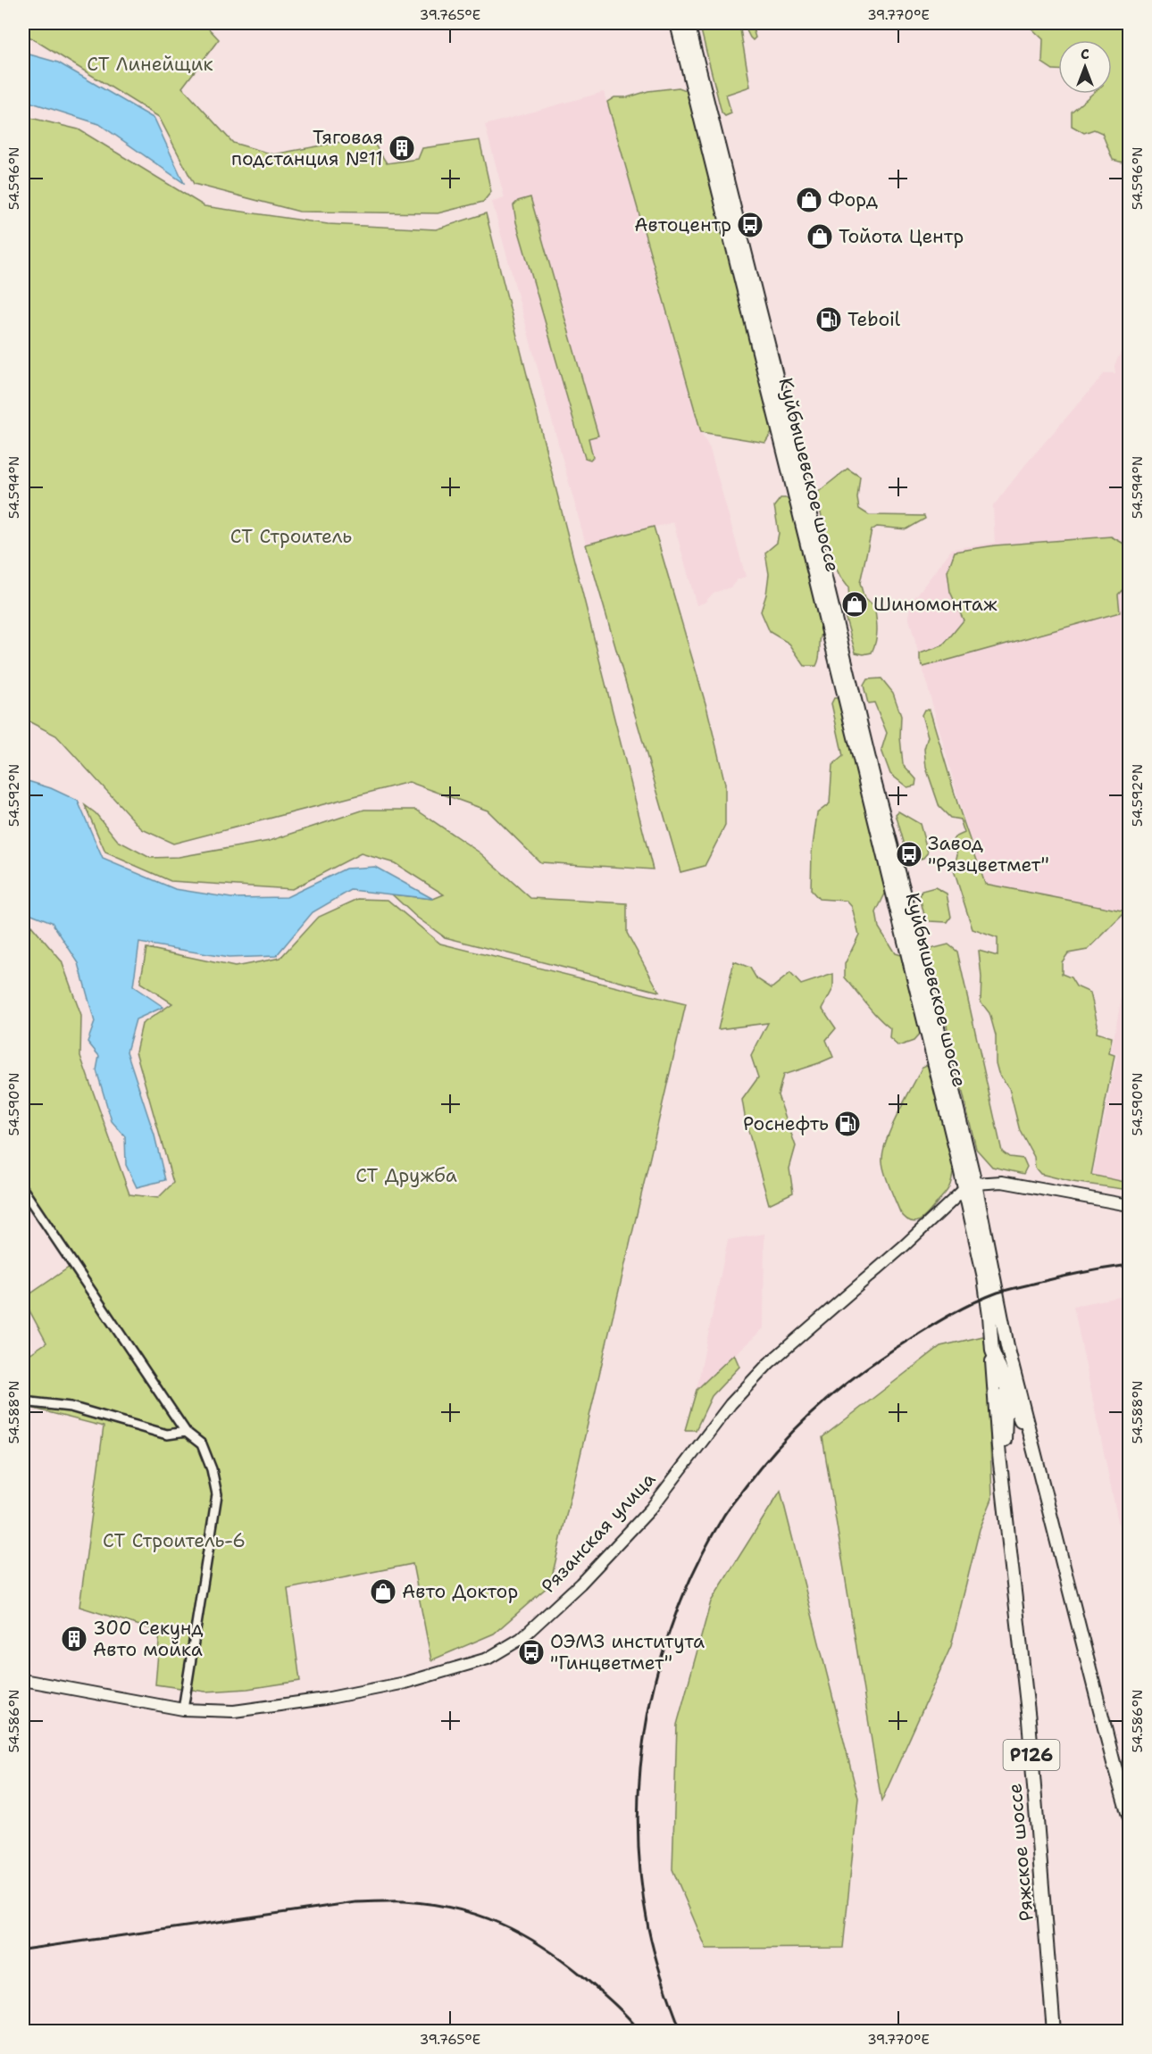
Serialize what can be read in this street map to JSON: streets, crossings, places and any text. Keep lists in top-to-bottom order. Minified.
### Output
{"streets":{"main road":["Куйбышевское шоссе","Р126","Ряжское шоссе"],"street":["Рязанская улица"]},"crossings":[["Куйбышевское шоссе","Рязанская улица"],["Куйбышевское шоссе","Ряжское шоссе"]],"parks":["СТ Линейщик","СТ Строитель","СТ Дружба","СТ Строитель-6"],"places":{"building":["Тяговая подстанция №11","300 Секунд Авто мойка"],"shop":["Форд","Тойота Центр","Шиномонтаж","Авто Доктор"],"bus stop":["Автоцентр","Завод \"Рязцветмет\"","ОЭМЗ института \"Гинцветмет\""],"fuel station":["Teboil","Роснефть"]},"north":"top","coordinates":["39.765°E","39.770°E","54.596°N","54.594°N","54.592°N","54.590°N","54.588°N","54.586°N"]}
